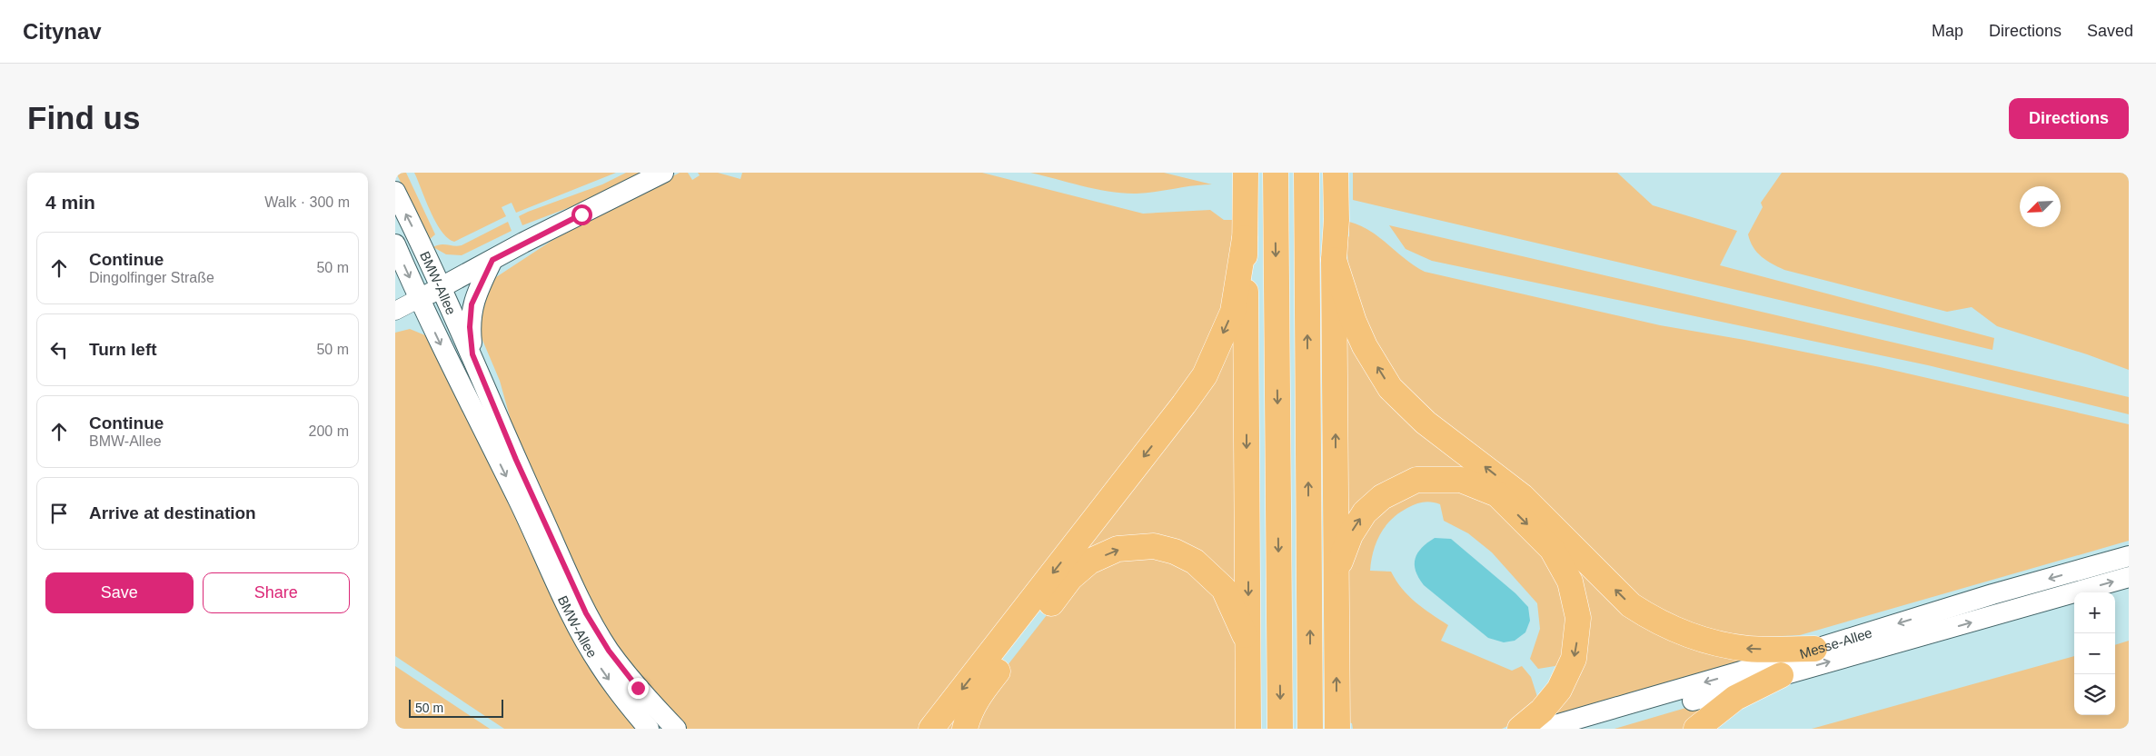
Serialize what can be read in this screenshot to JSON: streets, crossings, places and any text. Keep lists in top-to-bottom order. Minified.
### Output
{"streets":{"main road":["BMW-Allee","Messe-Allee"]},"scale_bar":"50 m","north":"bottom left","page":{"header":"Citynav","nav":["Map","Directions","Saved"],"buttons":["Directions",["Save","Share"]],"title":"Find us","heading":["4 min","Walk · 300 m"],"list":[["Continue","Dingolfinger Straße","50 m"],["Turn left","50 m"],["Continue","BMW-Allee","200 m"],"Arrive at destination"],"map_buttons":["+","−"],"scale":"50 m"}}
